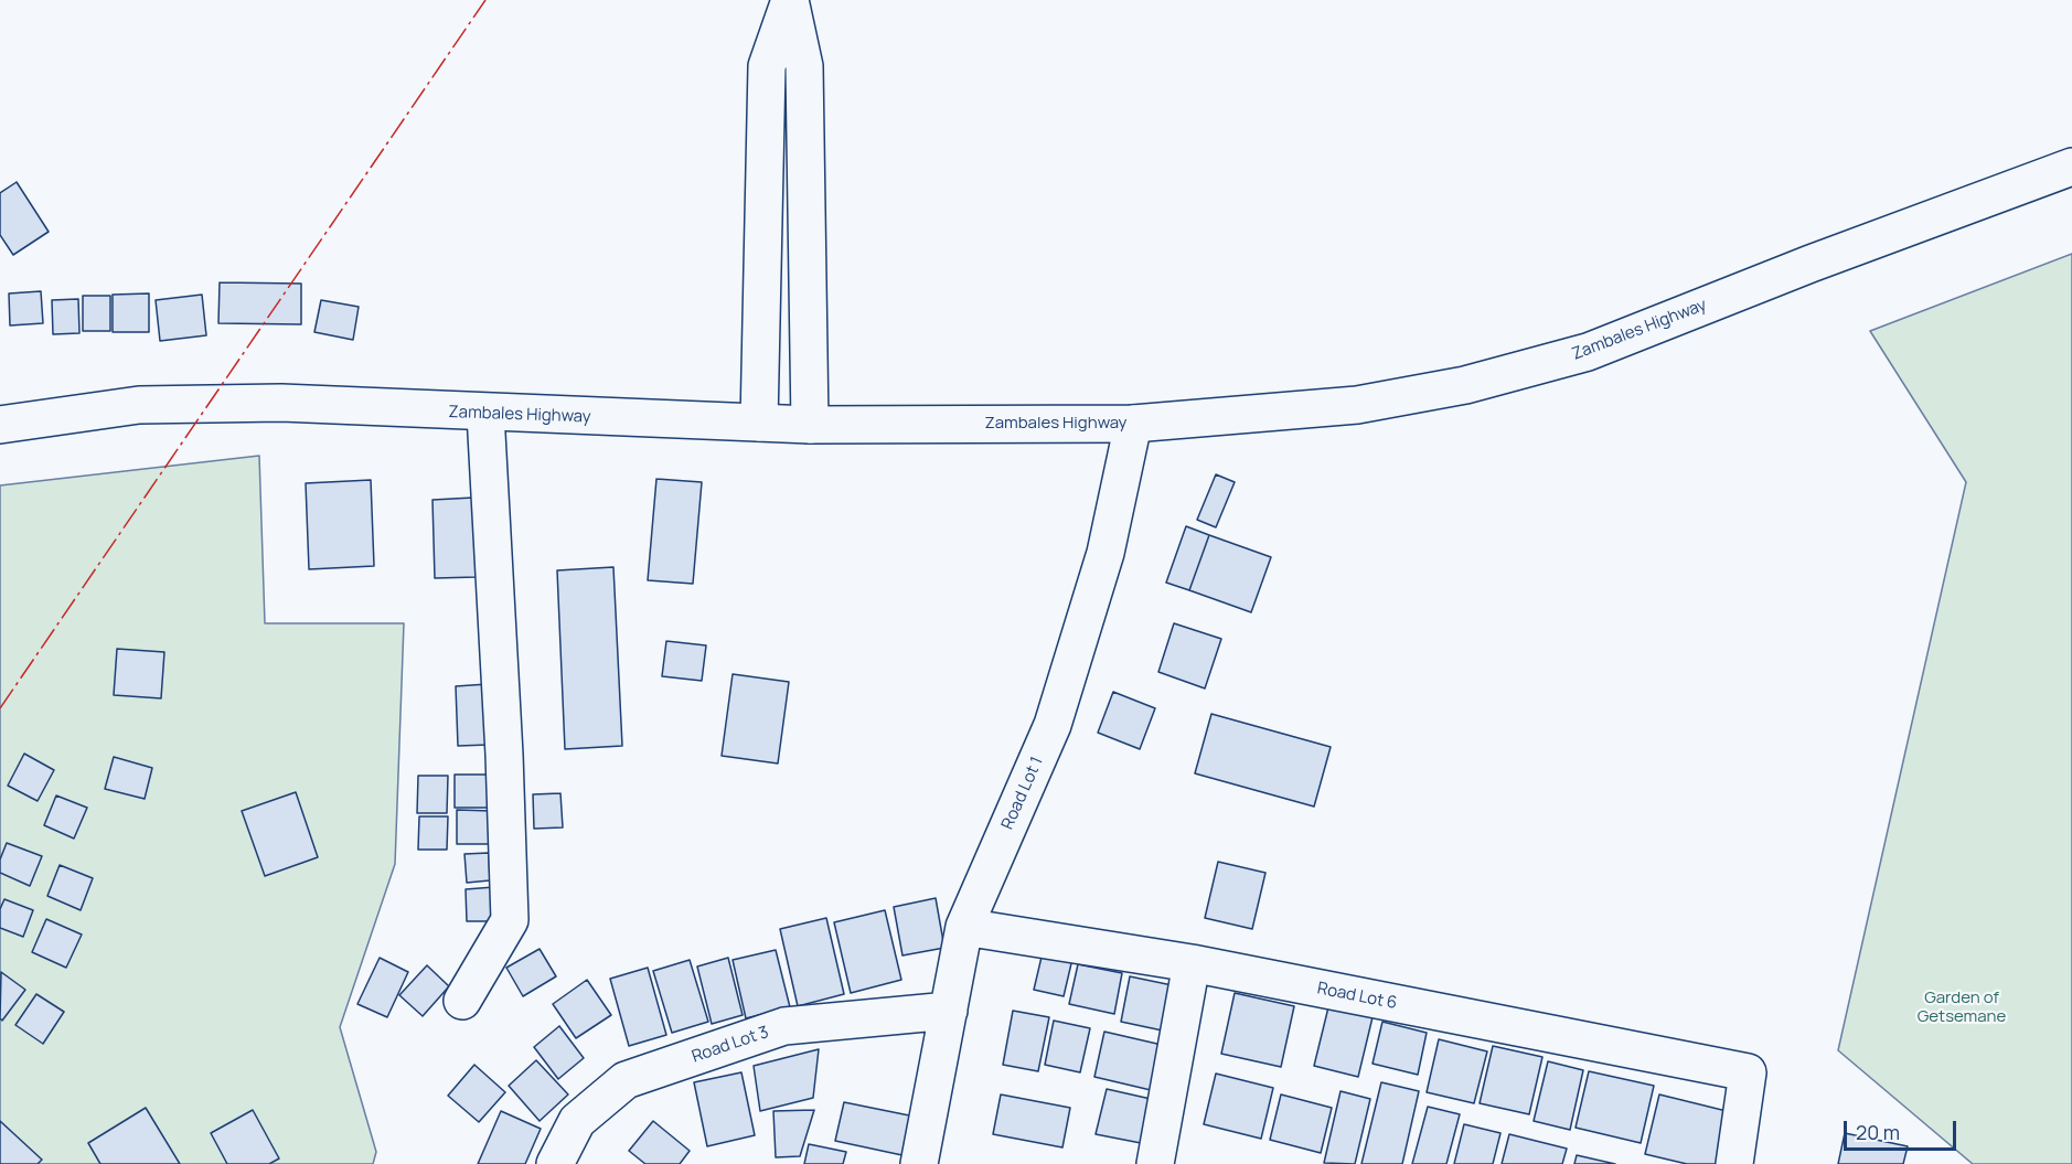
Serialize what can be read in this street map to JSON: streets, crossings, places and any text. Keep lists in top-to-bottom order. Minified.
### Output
{"streets":{"street":["Zambales Highway","Road Lot 1","Road Lot 6","Road Lot 3"]},"crossings":[["Zambales Highway","Road Lot 1"],["Road Lot 1","Road Lot 6"],["Road Lot 1","Road Lot 3"]],"parks":["Garden of Getsemane"],"scale_bar":"20 m"}
